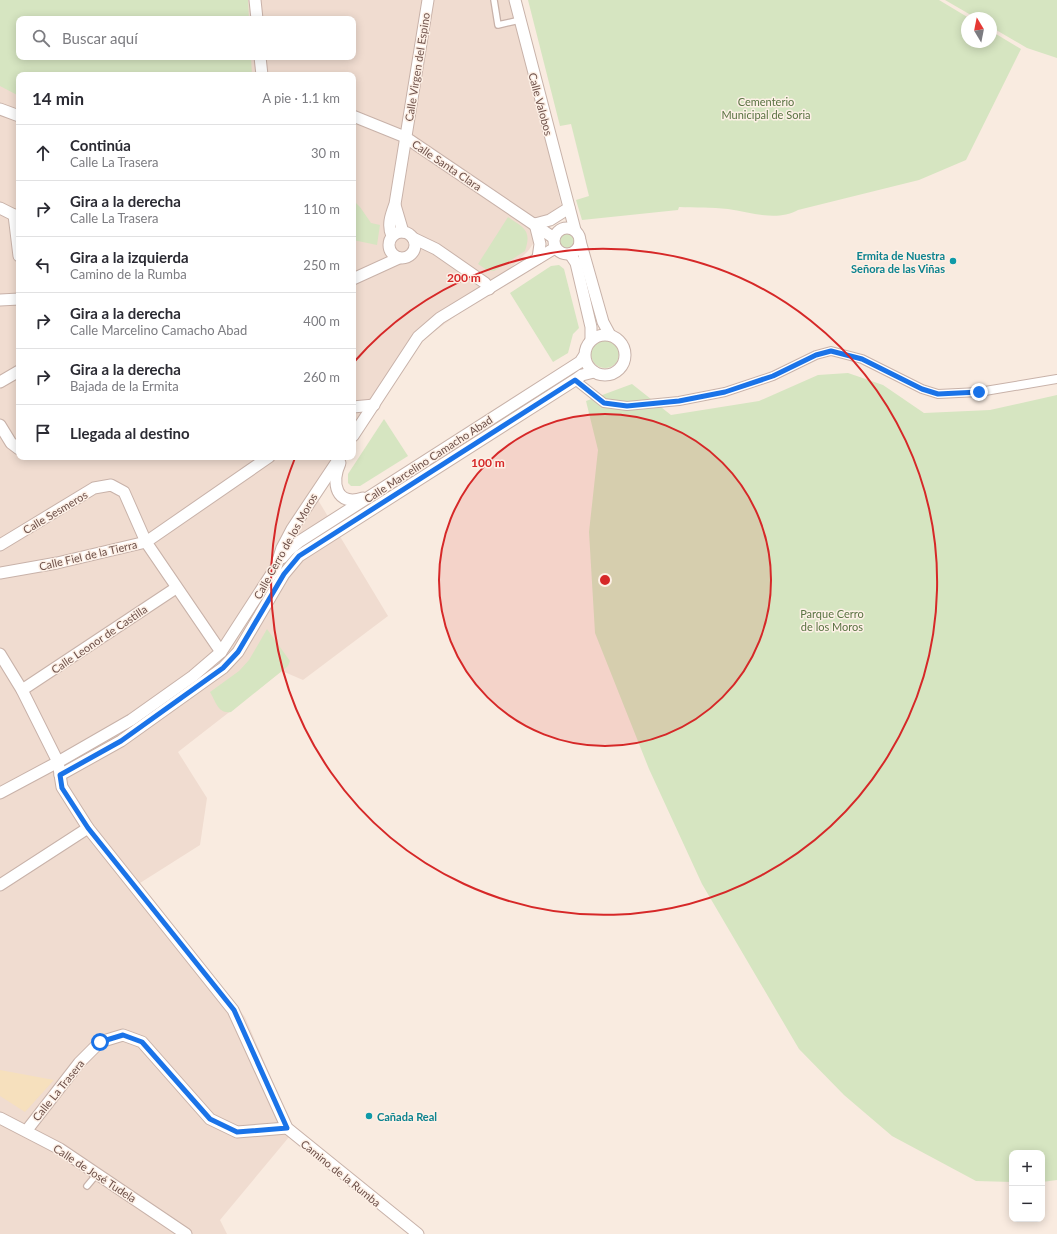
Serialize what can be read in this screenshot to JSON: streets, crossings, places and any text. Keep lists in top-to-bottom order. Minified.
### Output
{"streets":{"street":["Calle Virgen del Espino","Calle Valobos","Calle Santa Clara","Calle Marcelino Camacho Abad","Calle Sesmeros","Calle Cerro de los Moros","Calle Fiel de la Tierra","Calle Leonor de Castilla","Calle La Trasera","Calle de José Tudela","Camino de la Rumba"]},"crossings":[["Calle Virgen del Espino","Calle Santa Clara"],["Calle Valobos","Calle Santa Clara"],["Calle Valobos","Calle Marcelino Camacho Abad"],["Calle Marcelino Camacho Abad","Calle Cerro de los Moros"],["Calle Marcelino Camacho Abad","Camino de la Rumba"],["Calle Sesmeros","Calle Fiel de la Tierra"],["Calle Cerro de los Moros","Camino de la Rumba"],["Calle Leonor de Castilla","Camino de la Rumba"],["Calle La Trasera","Calle de José Tudela"],["Calle La Trasera","Camino de la Rumba"]],"parks":["Cementerio Municipal de Soria","Parque Cerro de los Moros"],"places":["Ermita de Nuestra Señora de las Viñas","Cañada Real"],"north":"top","page":{"search":"Buscar aquí","heading":["14 min","A pie · 1.1 km"],"list":[["Continúa","Calle La Trasera","30 m"],["Gira a la derecha","Calle La Trasera","110 m"],["Gira a la izquierda","Camino de la Rumba","250 m"],["Gira a la derecha","Calle Marcelino Camacho Abad","400 m"],["Gira a la derecha","Bajada de la Ermita","260 m"],"Llegada al destino"],"map_buttons":["+","−"]},"rings":["200 m","100 m"]}
